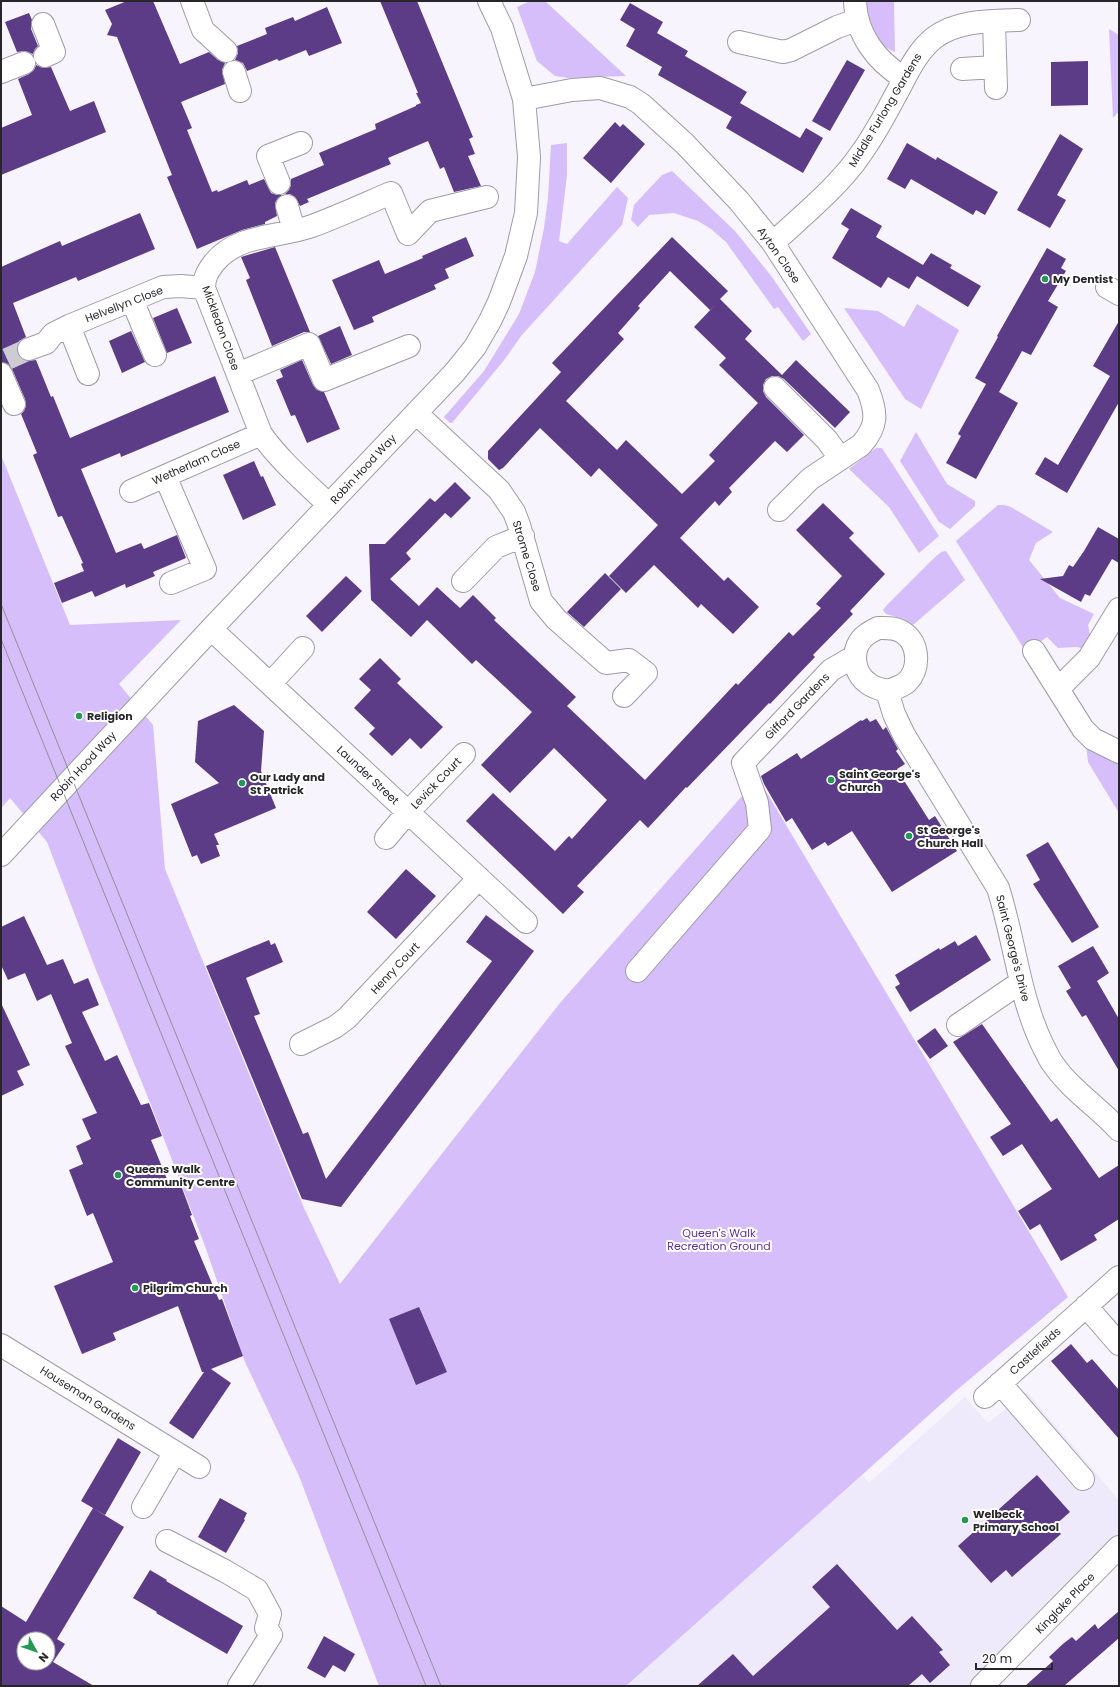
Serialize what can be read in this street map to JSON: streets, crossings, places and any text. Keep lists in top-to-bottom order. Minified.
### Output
{"streets":{"street":["Middle Furlong Gardens","Ayton Close","Helvellyn Close","Mickledon Close","Wetherlam Close","Robin Hood Way","Strome Close","Gifford Gardens","Launder Street","Levick Court","Saint George's Drive","Henry Court","Castlefields","Houseman Gardens","Kinglake Place"]},"crossings":[["Middle Furlong Gardens","Ayton Close"],["Ayton Close","Robin Hood Way"],["Helvellyn Close","Mickledon Close"],["Mickledon Close","Wetherlam Close"],["Mickledon Close","Robin Hood Way"],["Robin Hood Way","Strome Close"],["Robin Hood Way","Launder Street"],["Gifford Gardens","Saint George's Drive"],["Launder Street","Levick Court"],["Launder Street","Henry Court"]],"parks":["Queen's Walk Recreation Ground"],"places":["My Dentist","Religion","Saint George's Church","Our Lady and St Patrick","St George's Church Hall","Queens Walk Community Centre","Pilgrim Church","Welbeck Primary School"],"scale_bar":"20 m","north":"bottom right"}
